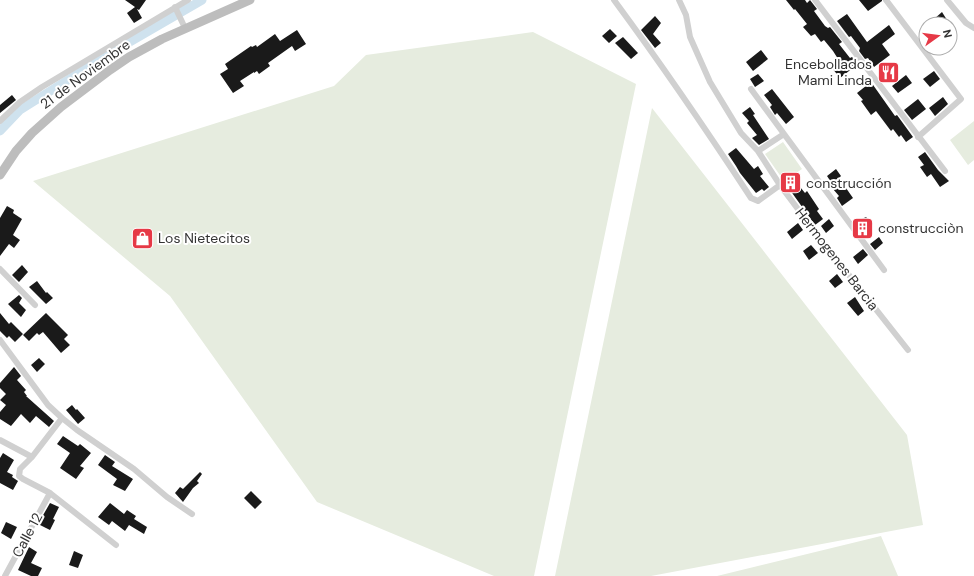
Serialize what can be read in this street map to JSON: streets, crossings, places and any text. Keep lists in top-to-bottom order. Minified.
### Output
{"streets":{"street":["21 de Noviembre","Hermogenes Barcia","Calle 12"]},"places":{"restaurant":["Encebollados Mami Linda"],"building":["construcción","construcciòn"],"shop":["Los Nietecitos"]},"north":"right"}
